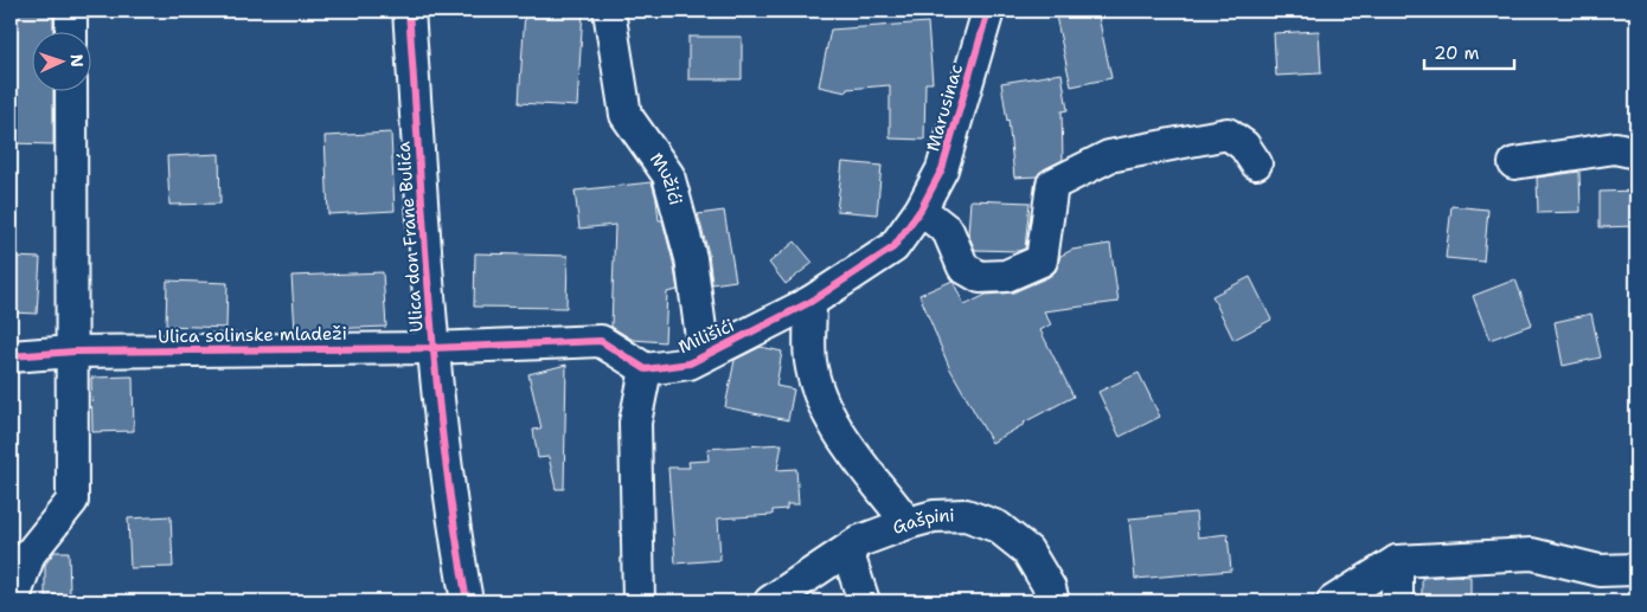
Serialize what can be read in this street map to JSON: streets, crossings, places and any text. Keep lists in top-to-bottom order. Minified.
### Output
{"streets":{"street":["Marusinac","Mužići","Ulica don Frane Bulića","Ulica solinske mladeži","Milišići","Gašpini"]},"crossings":[["Marusinac","Milišići"],["Mužići","Milišići"],["Ulica don Frane Bulića","Ulica solinske mladeži"]],"scale_bar":"20 m","north":"right"}
